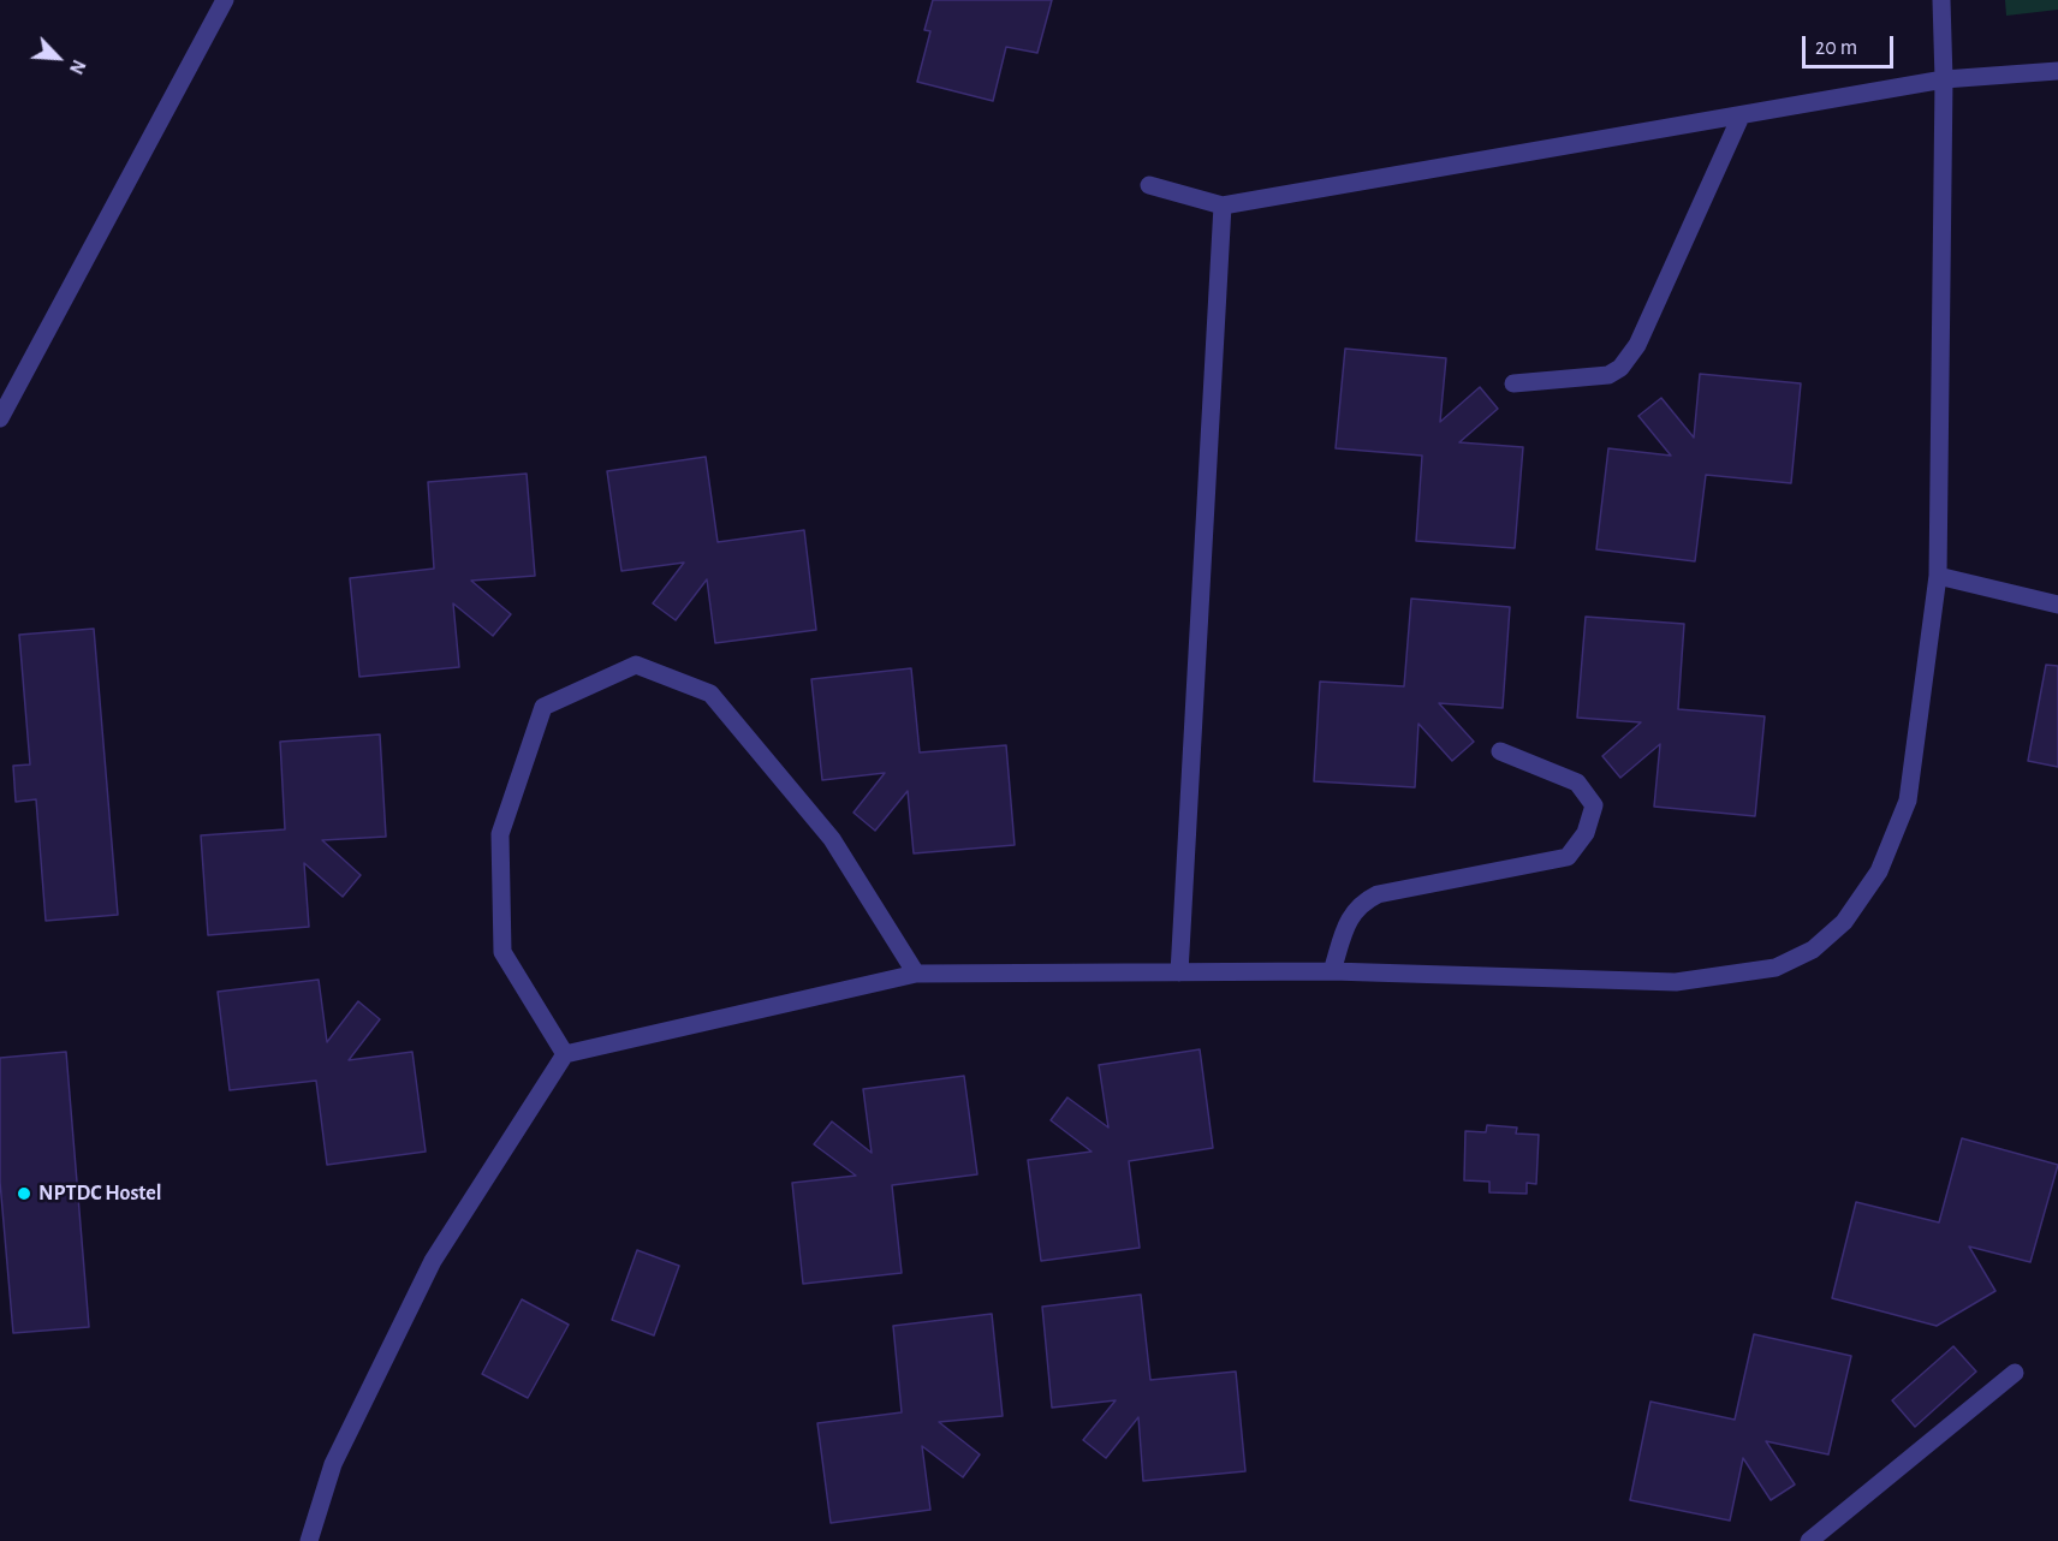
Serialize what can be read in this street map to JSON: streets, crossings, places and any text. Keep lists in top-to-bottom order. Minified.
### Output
{"places":["NPTDC Hostel"],"scale_bar":"20 m","north":"bottom right"}
